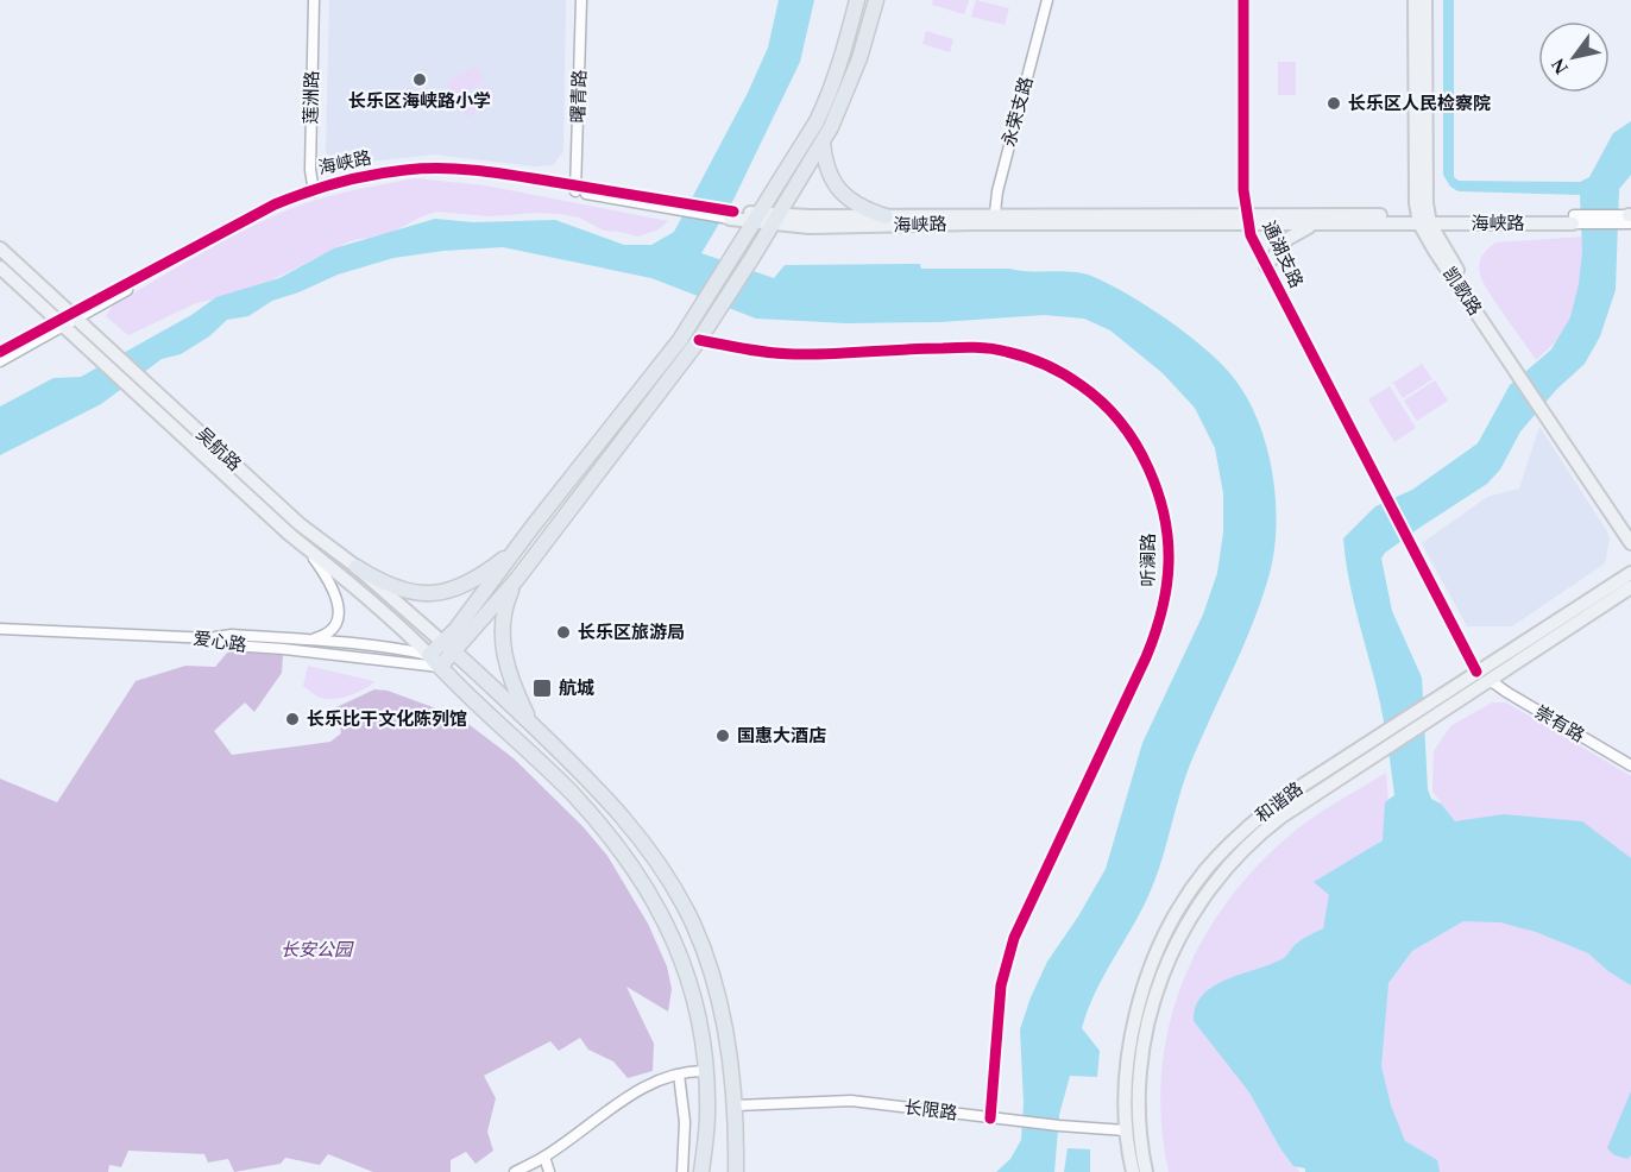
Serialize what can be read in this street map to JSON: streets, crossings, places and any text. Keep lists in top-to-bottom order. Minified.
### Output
{"streets":{"main road":["海峡路","凯歌路","吴航路","和谐路"],"street":["曙青路","莲洲路","永荣支路","通湖支路","听澜路","爱心路","崇有路","长限路"]},"crossings":[["曙青路","海峡路"],["莲洲路","海峡路"],["永荣支路","海峡路"],["海峡路","通湖支路"],["海峡路","凯歌路"],["海峡路","吴航路"],["通湖支路","和谐路"],["听澜路","长限路"],["崇有路","和谐路"],["和谐路","长限路"]],"parks":["长安公园"],"places":{"other":["长乐区海峡路小学","长乐区人民检察院","长乐区旅游局","长乐比干文化陈列馆","国惠大酒店"],"transit":["航城"]},"north":"bottom left"}
